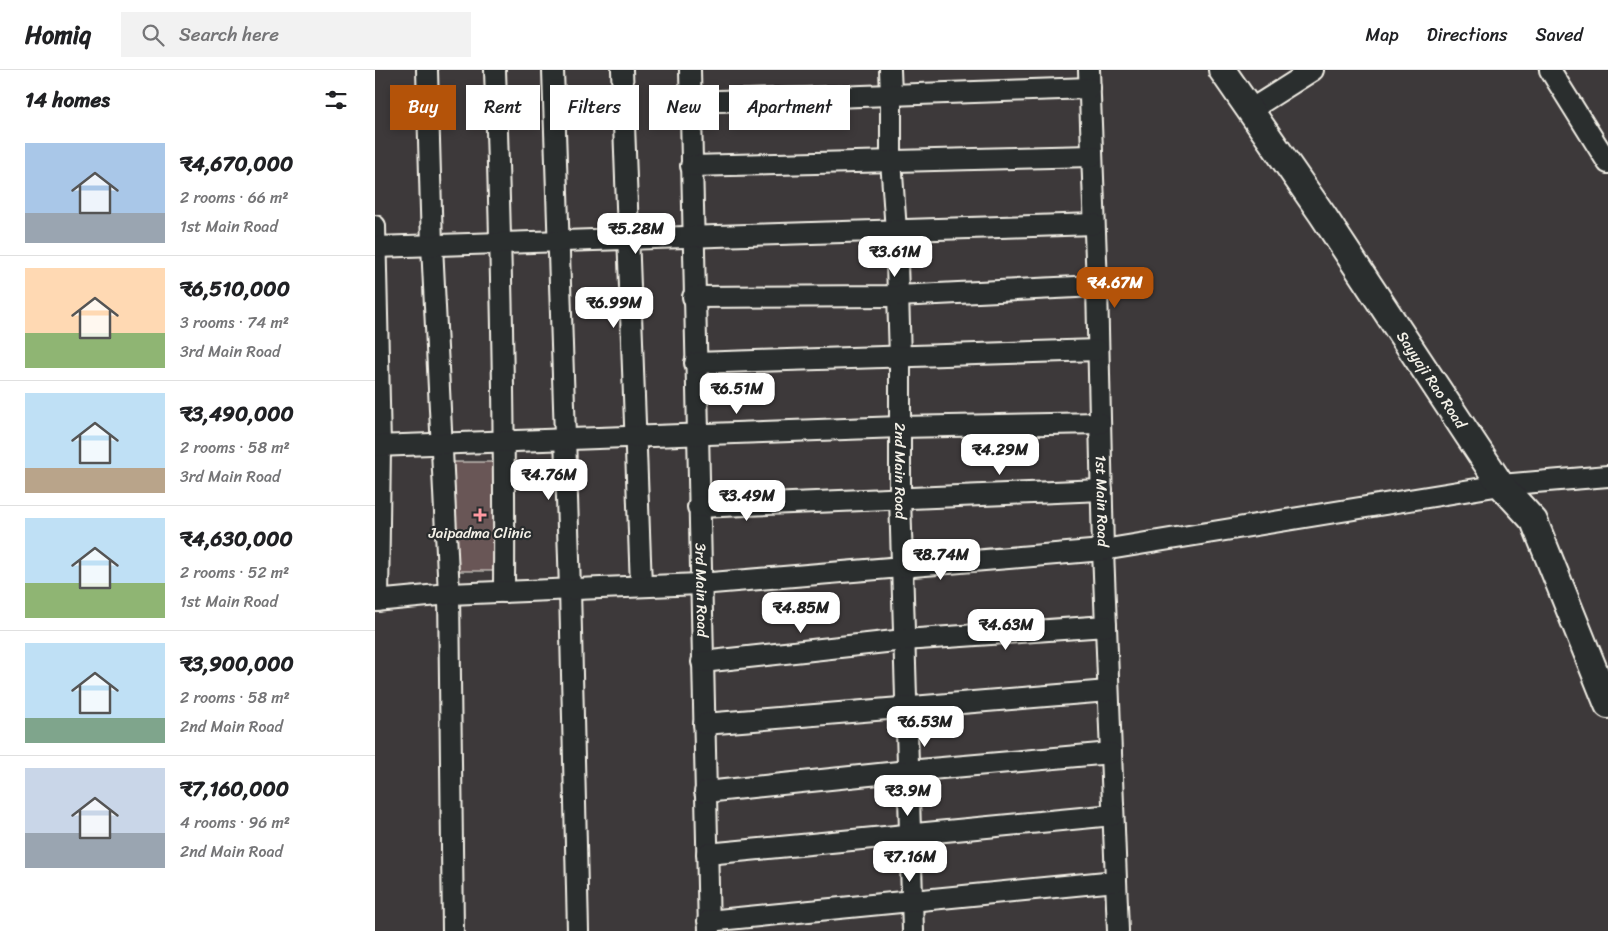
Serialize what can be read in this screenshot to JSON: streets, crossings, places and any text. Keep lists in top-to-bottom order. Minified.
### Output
{"streets":{"main road":["Sayyaji Rao Road"],"street":["2nd Main Road","1st Main Road","3rd Main Road"]},"places":{"health":["Jaipadma Clinic"]},"page":{"header":"Homiq","search":"Search here","nav":["Map","Directions","Saved"],"heading":"14 homes","chip":["Buy","Rent","Filters","New","Apartment"],"list":[{"name":"₹4,670,000","note":"2 rooms · 66 m² · 1st Main Road"},{"name":"₹6,510,000","note":"3 rooms · 74 m² · 3rd Main Road"},{"name":"₹3,490,000","note":"2 rooms · 58 m² · 3rd Main Road"},{"name":"₹4,630,000","note":"2 rooms · 52 m² · 1st Main Road"},{"name":"₹3,900,000","note":"2 rooms · 58 m² · 2nd Main Road"},{"name":"₹7,160,000","note":"4 rooms · 96 m² · 2nd Main Road"}],"price":["₹5.28M","₹3.61M","₹4.67M","₹6.99M","₹6.51M","₹4.29M","₹4.76M","₹3.49M","₹8.74M","₹4.85M","₹4.63M","₹6.53M","₹3.9M","₹7.16M"]}}
